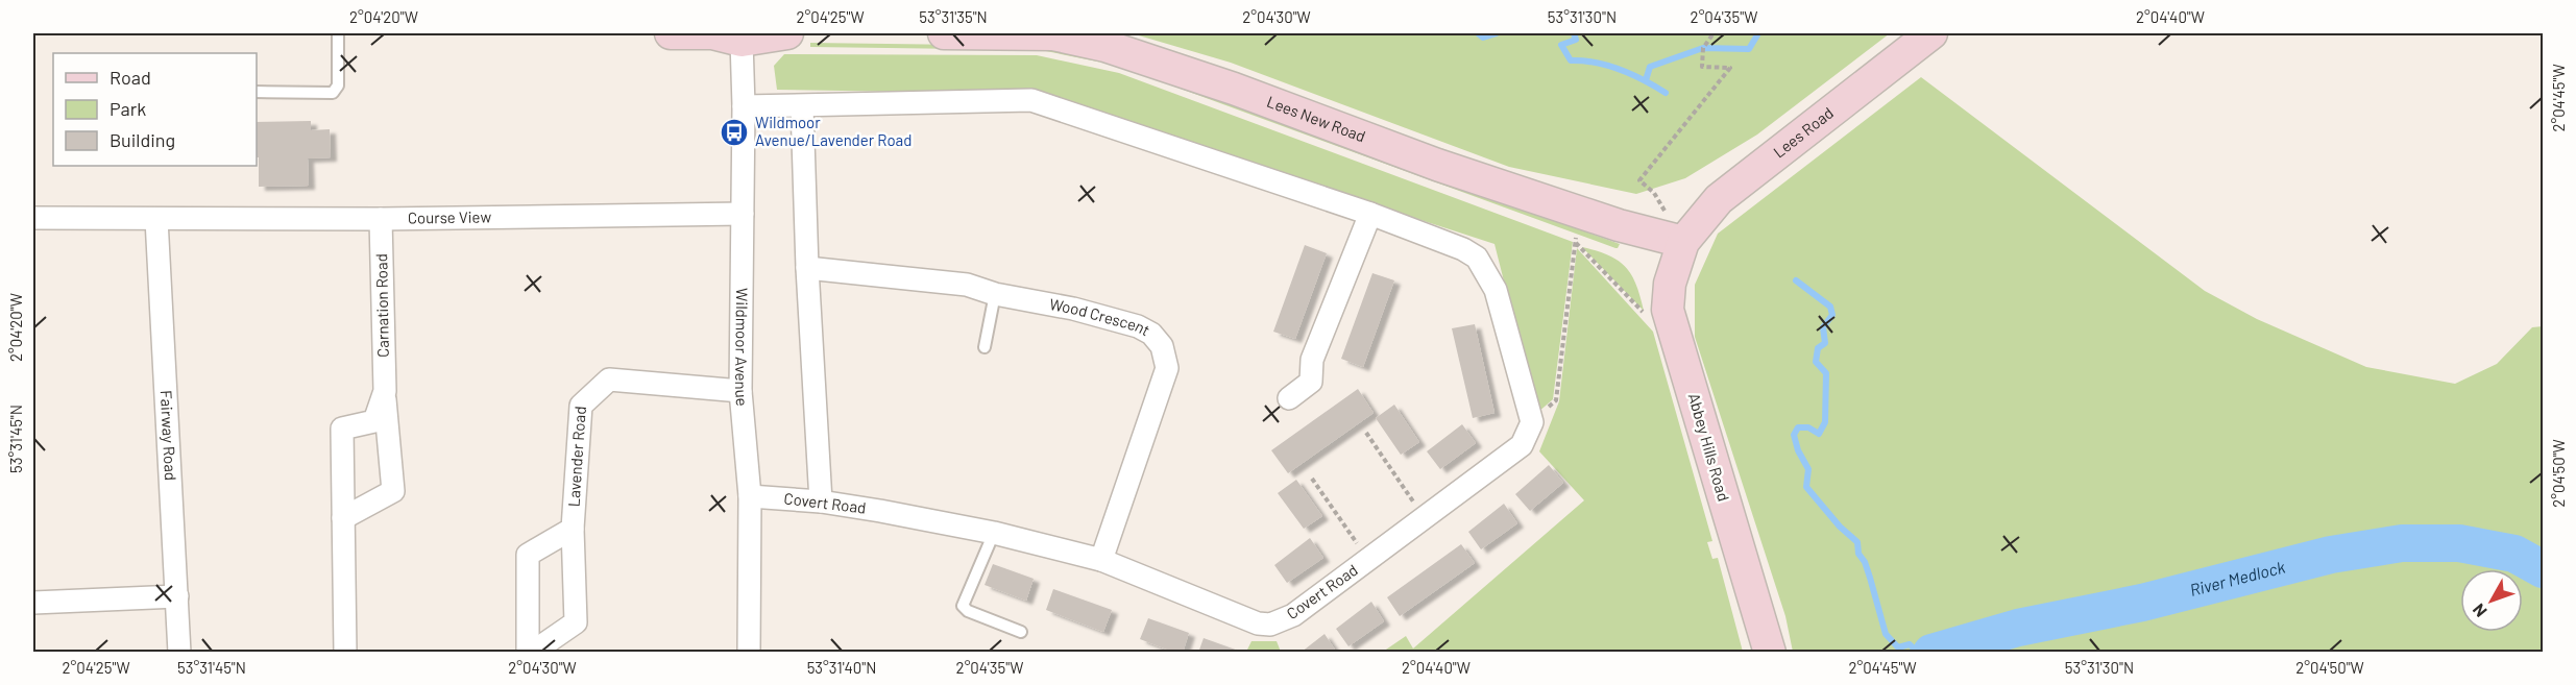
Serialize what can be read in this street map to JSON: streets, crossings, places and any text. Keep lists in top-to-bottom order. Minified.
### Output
{"streets":{"street":["Lees New Road","Lees Road","Course View","Carnation Road","Wood Crescent","Wildmoor Avenue","Fairway Road","Abbey Hills Road","Lavender Road","Covert Road"]},"crossings":[["Lees New Road","Lees Road"],["Lees New Road","Abbey Hills Road"],["Lees Road","Abbey Hills Road"],["Course View","Carnation Road"],["Course View","Wildmoor Avenue"],["Course View","Fairway Road"],["Wood Crescent","Covert Road"],["Wildmoor Avenue","Lavender Road"],["Wildmoor Avenue","Covert Road"]],"water":["River Medlock"],"places":{"bus stop":["Wildmoor Avenue/Lavender Road"]},"legend":["Road","Park","Building"],"north":"bottom left","coordinates":["2°04'20\"W","2°04'25\"W","53°31'35\"N","2°04'30\"W","53°31'30\"N","2°04'35\"W","2°04'40\"W","2°04'45\"W","53°31'45\"N","2°04'50\"W","53°31'40\"N"]}
